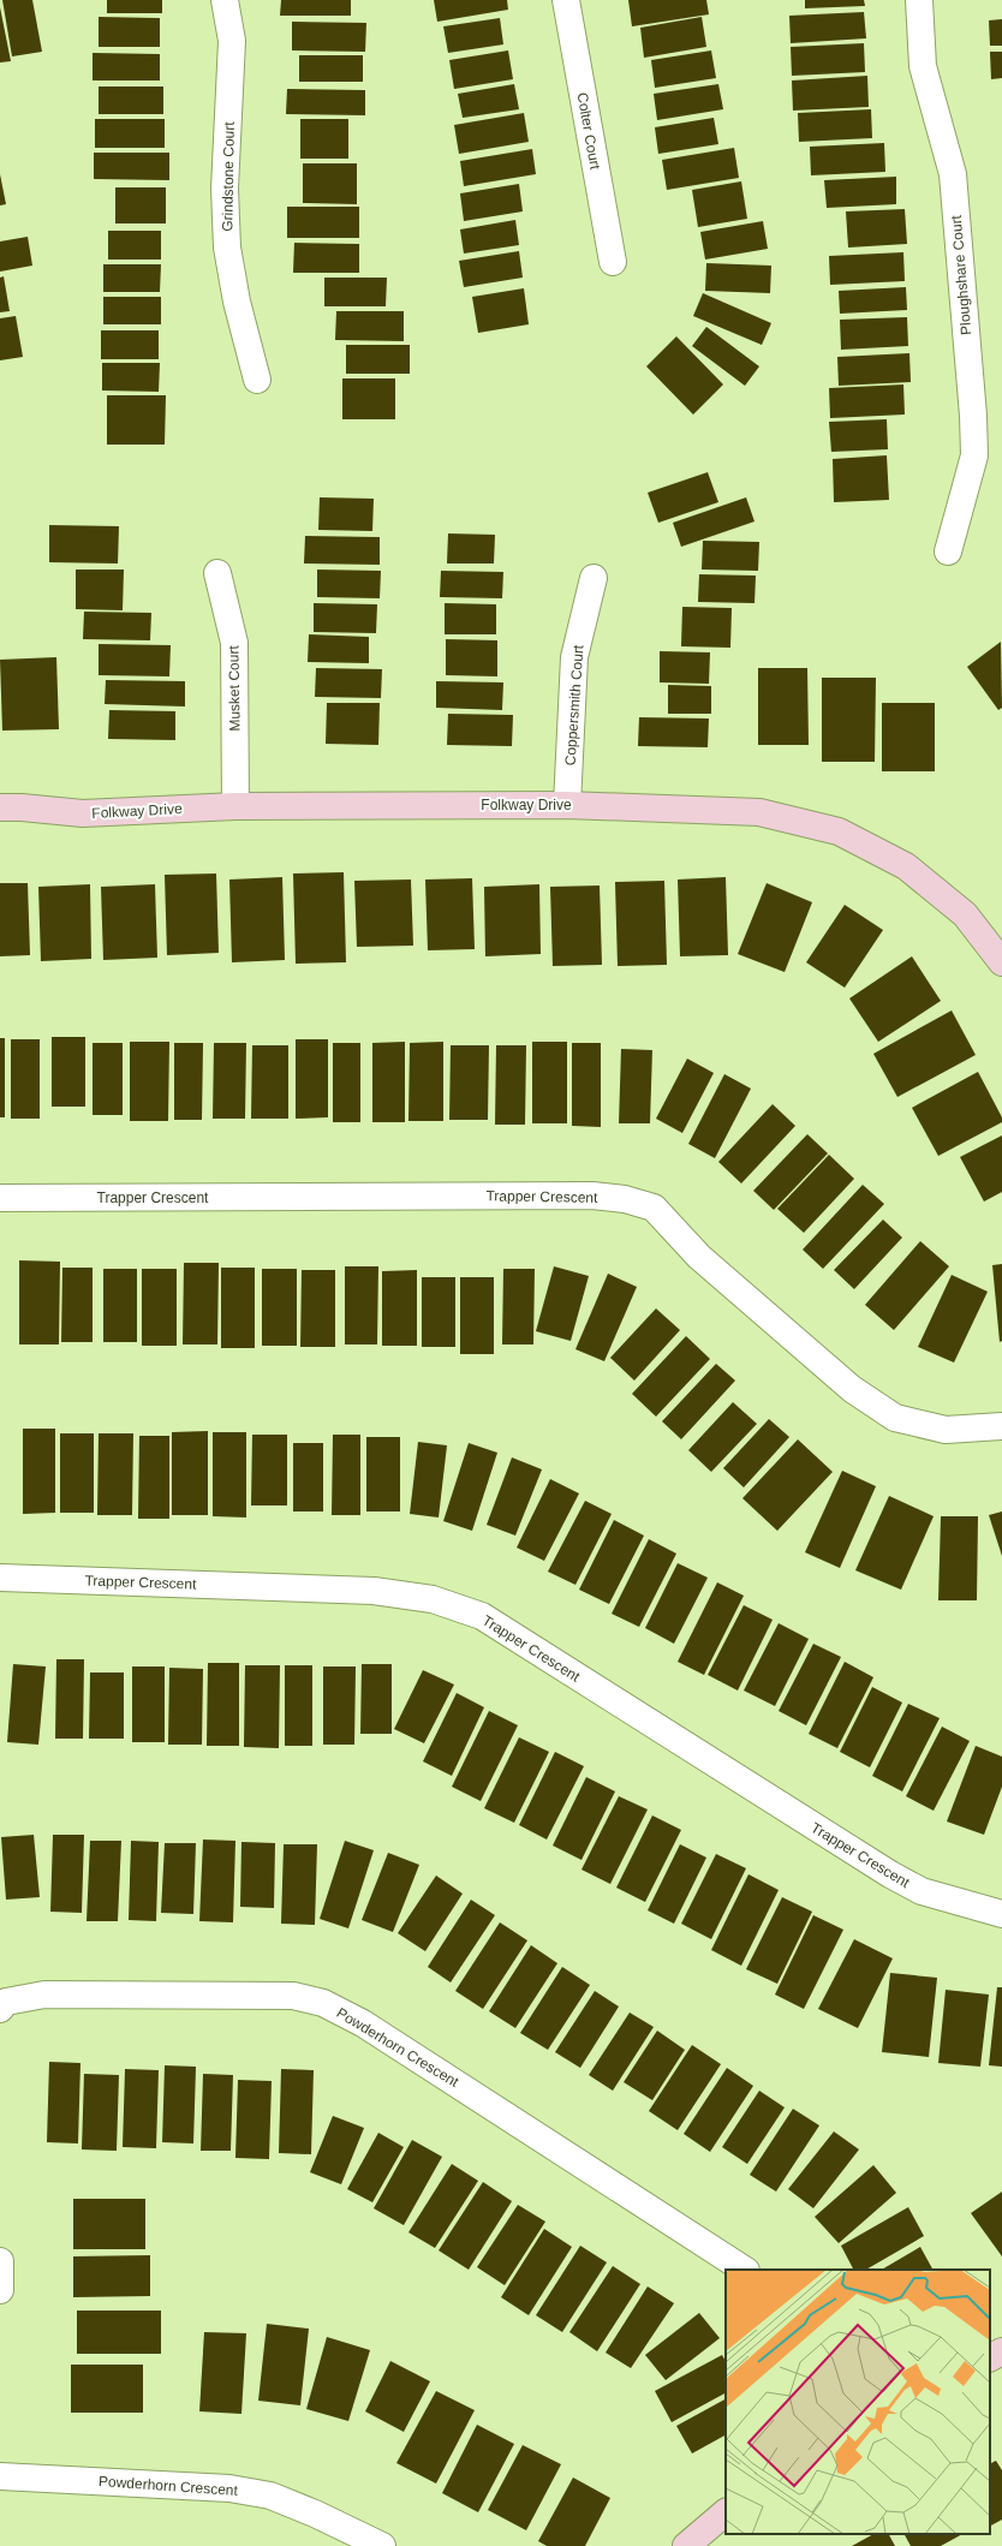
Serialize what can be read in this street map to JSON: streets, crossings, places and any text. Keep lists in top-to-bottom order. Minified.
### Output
{"streets":{"street":["Colter Court","Grindstone Court","Ploughshare Court","Musket Court","Coppersmith Court","Folkway Drive","Trapper Crescent","Powderhorn Crescent"]},"crossings":[["Musket Court","Folkway Drive"],["Coppersmith Court","Folkway Drive"]]}
